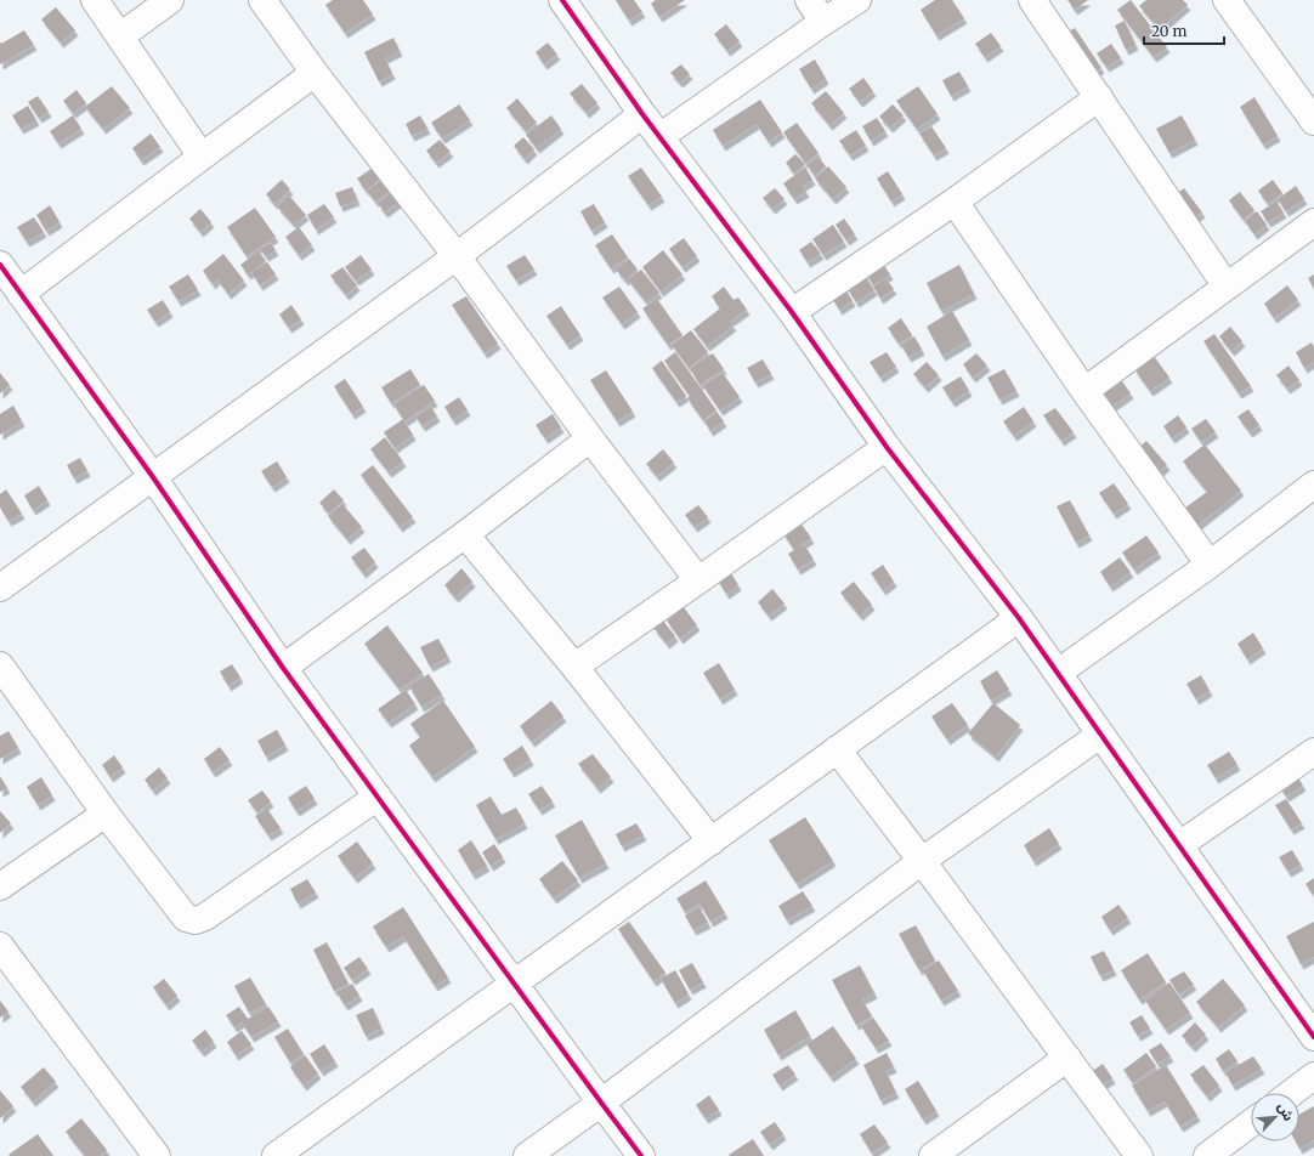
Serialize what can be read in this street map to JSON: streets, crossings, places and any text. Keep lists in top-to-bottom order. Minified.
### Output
{"scale_bar":"20 m","north":"top right"}
